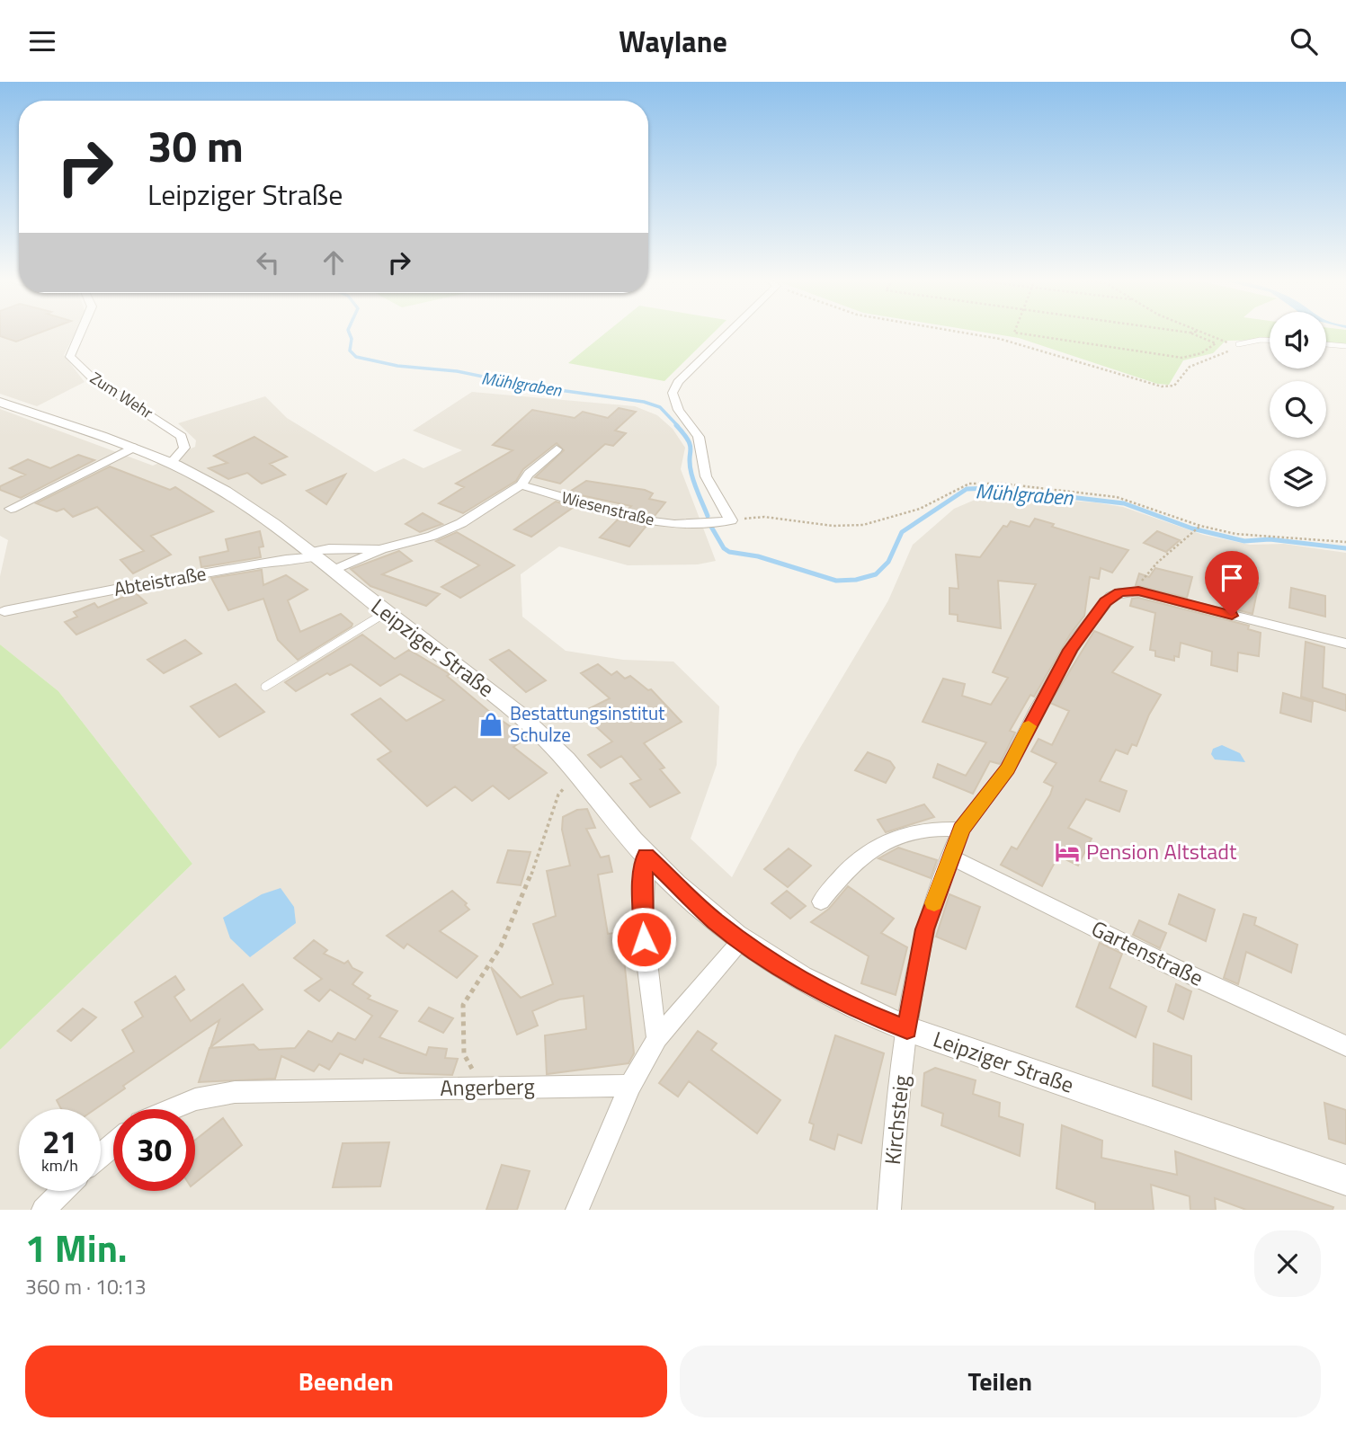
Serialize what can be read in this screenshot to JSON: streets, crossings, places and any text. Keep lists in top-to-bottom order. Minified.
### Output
{"streets":{"street":["Zum Wehr","Wiesenstraße","Abteistraße","Leipziger Straße","Gartenstraße","Angerberg","Kirchsteig"]},"crossings":[["Zum Wehr","Leipziger Straße"],["Abteistraße","Leipziger Straße"],["Leipziger Straße","Kirchsteig"],["Gartenstraße","Kirchsteig"]],"water":["Mühlgraben"],"places":{"shop":["Bestattungsinstitut Schulze"],"hotel":["Pension Altstadt"]},"page":{"header":"Waylane","turn":["30 m","Leipziger Straße"],"speed":"21 km/h","limit":"30","heading":["1 Min.","360 m · 10:13"],"buttons":["Beenden","Teilen"]}}
